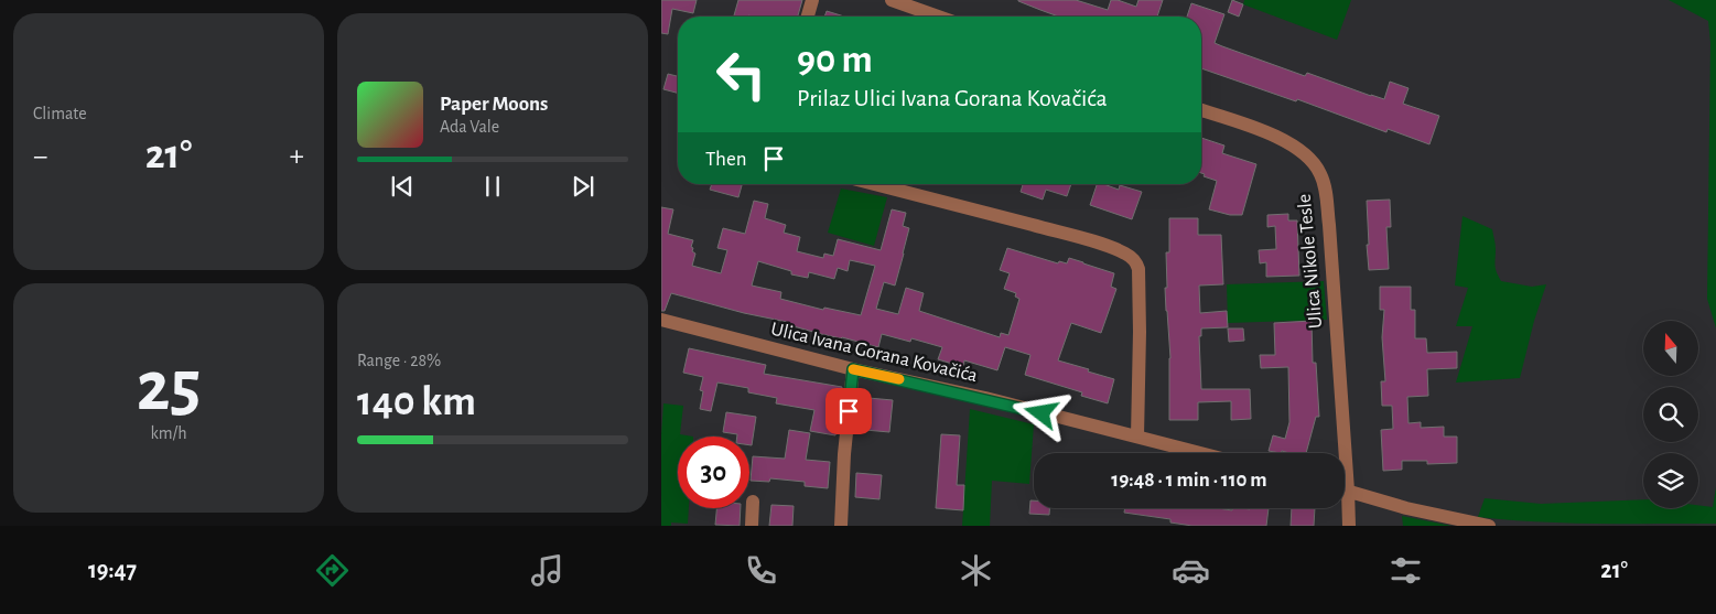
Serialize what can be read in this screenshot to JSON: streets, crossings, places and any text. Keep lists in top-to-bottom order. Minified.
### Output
{"streets":{"street":["Ulica Nikole Tesle","Ulica Ivana Gorana Kovačića"]},"north":"top","page":{"tile":["Climate",["25","km/h"],["Range · 28%","140 km"]],"turn":["90 m","Prilaz Ulici Ivana Gorana Kovačića"],"song":["Paper Moons","Ada Vale"],"then":"Then","heat":["−","21°","+"],"limit":"30","trip":"19:48 · 1 min · 110 m","tabs":["19:47","21°"]}}
